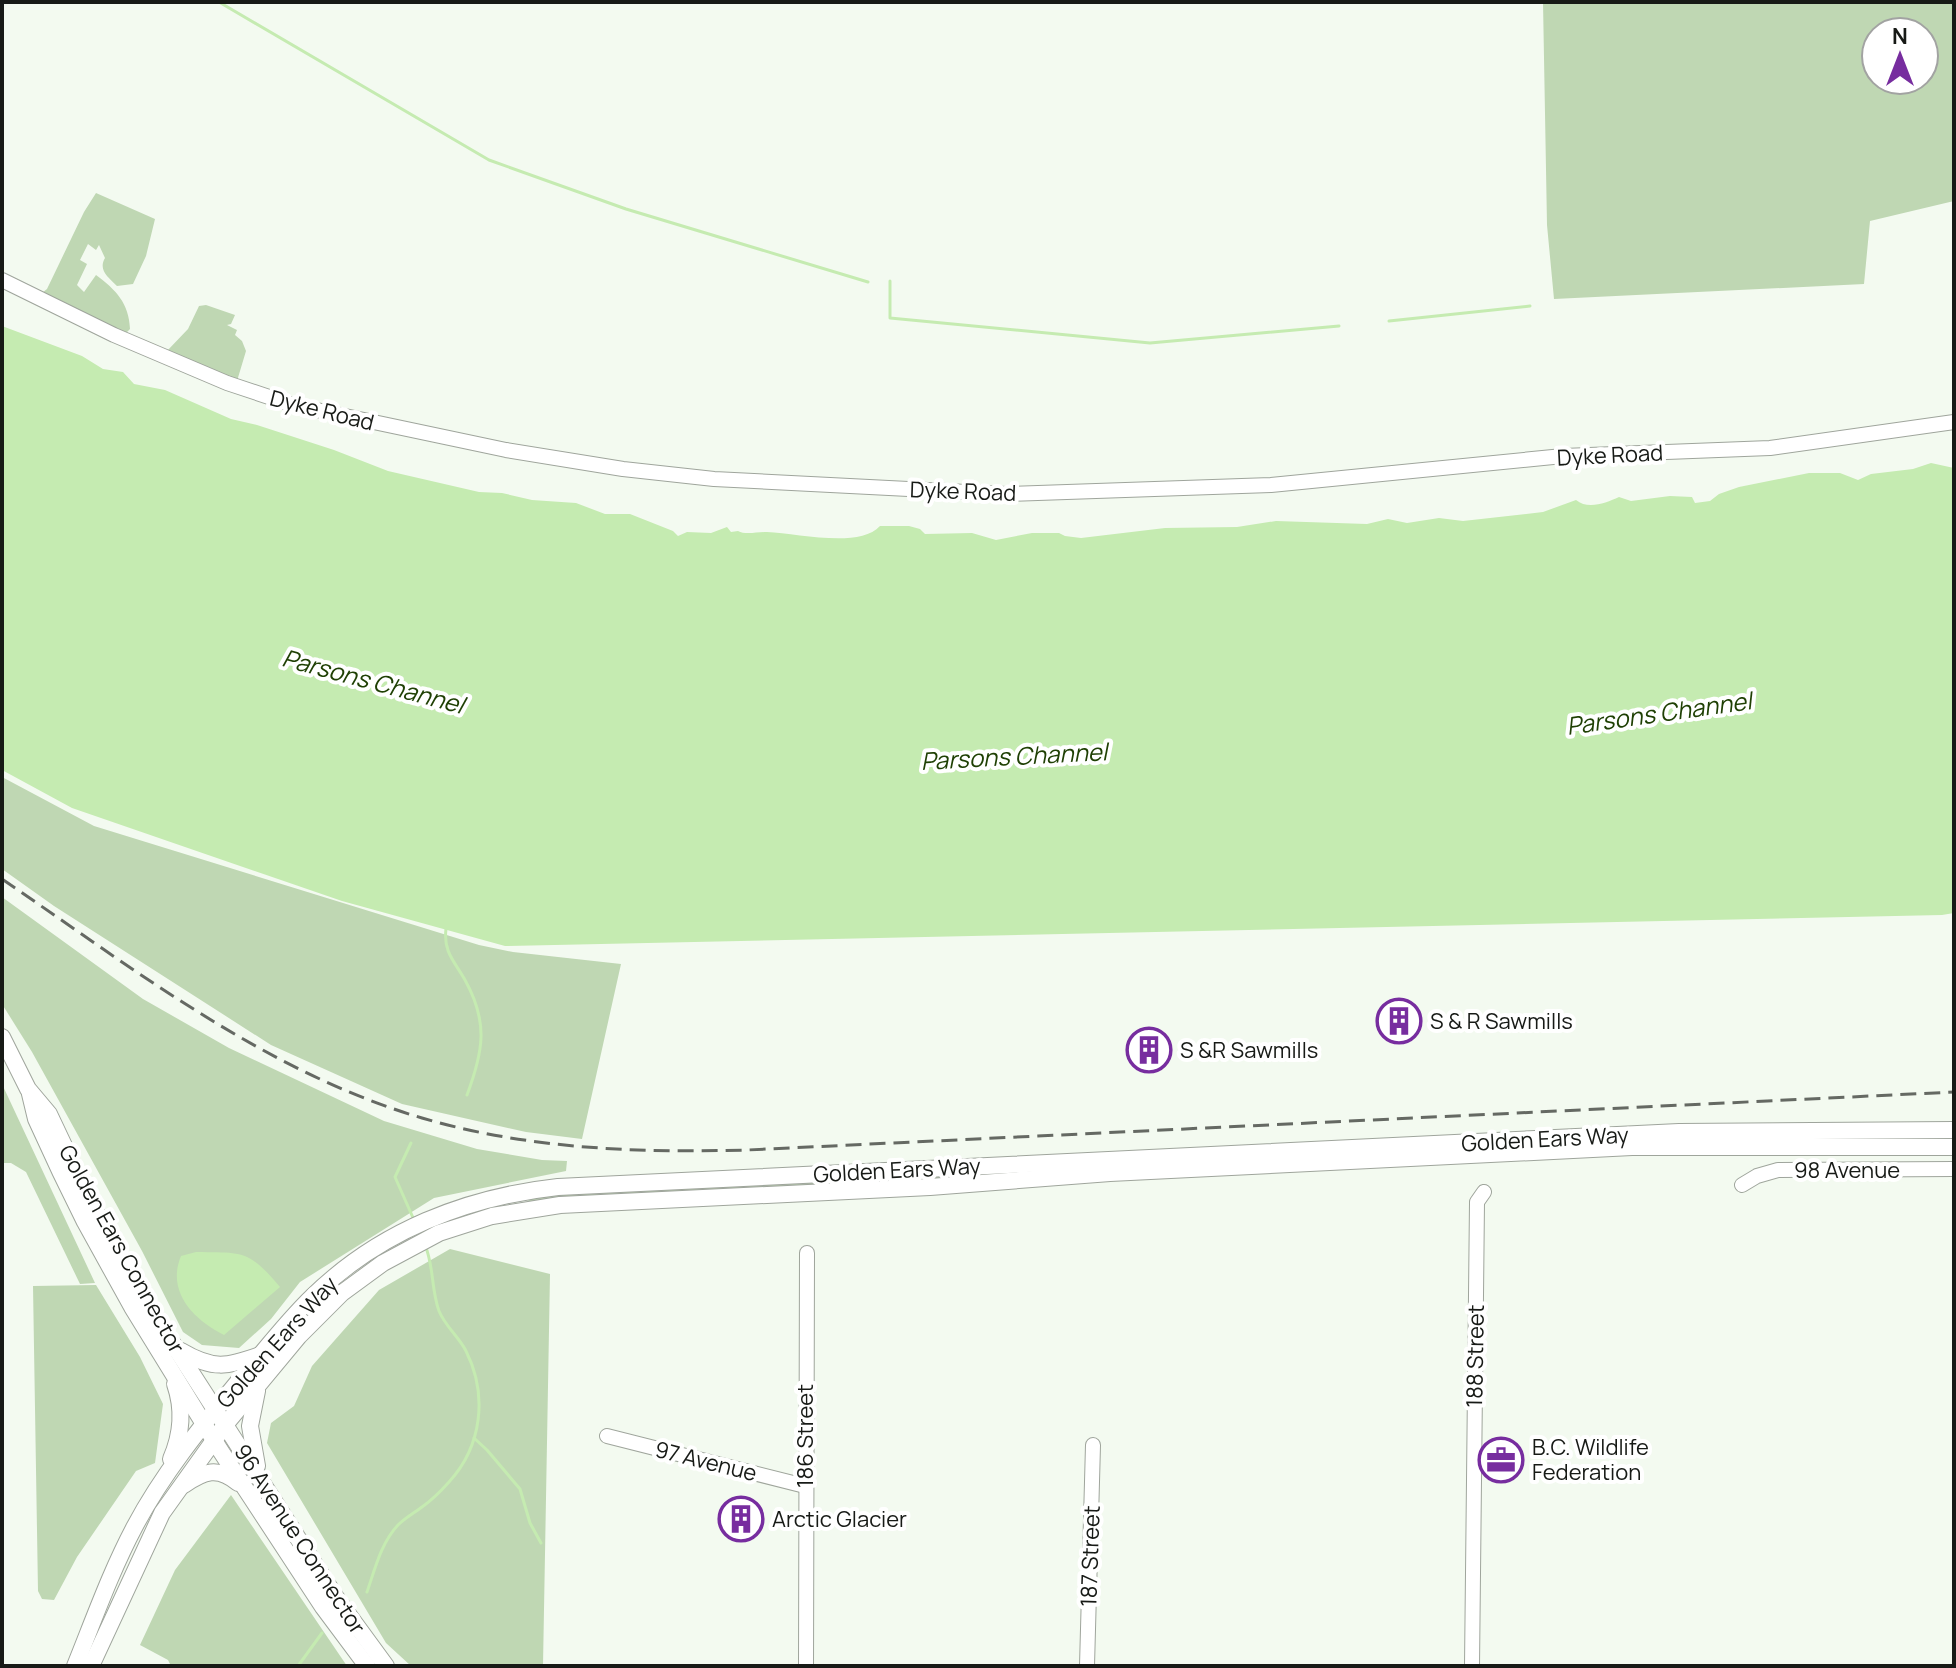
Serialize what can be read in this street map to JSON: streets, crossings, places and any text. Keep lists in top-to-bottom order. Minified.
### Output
{"streets":{"main road":["Golden Ears Way","Golden Ears Connector","96 Avenue Connector"],"street":["Dyke Road","98 Avenue","188 Street","186 Street","97 Avenue","187 Street"]},"crossings":[["Golden Ears Way","Golden Ears Connector"],["Golden Ears Way","96 Avenue Connector"],["Golden Ears Connector","96 Avenue Connector"],["186 Street","97 Avenue"]],"water":["Parsons Channel"],"places":{"building":["S & R Sawmills","S &R Sawmills","Arctic Glacier"],"office":["B.C. Wildlife Federation"]},"north":"top"}
